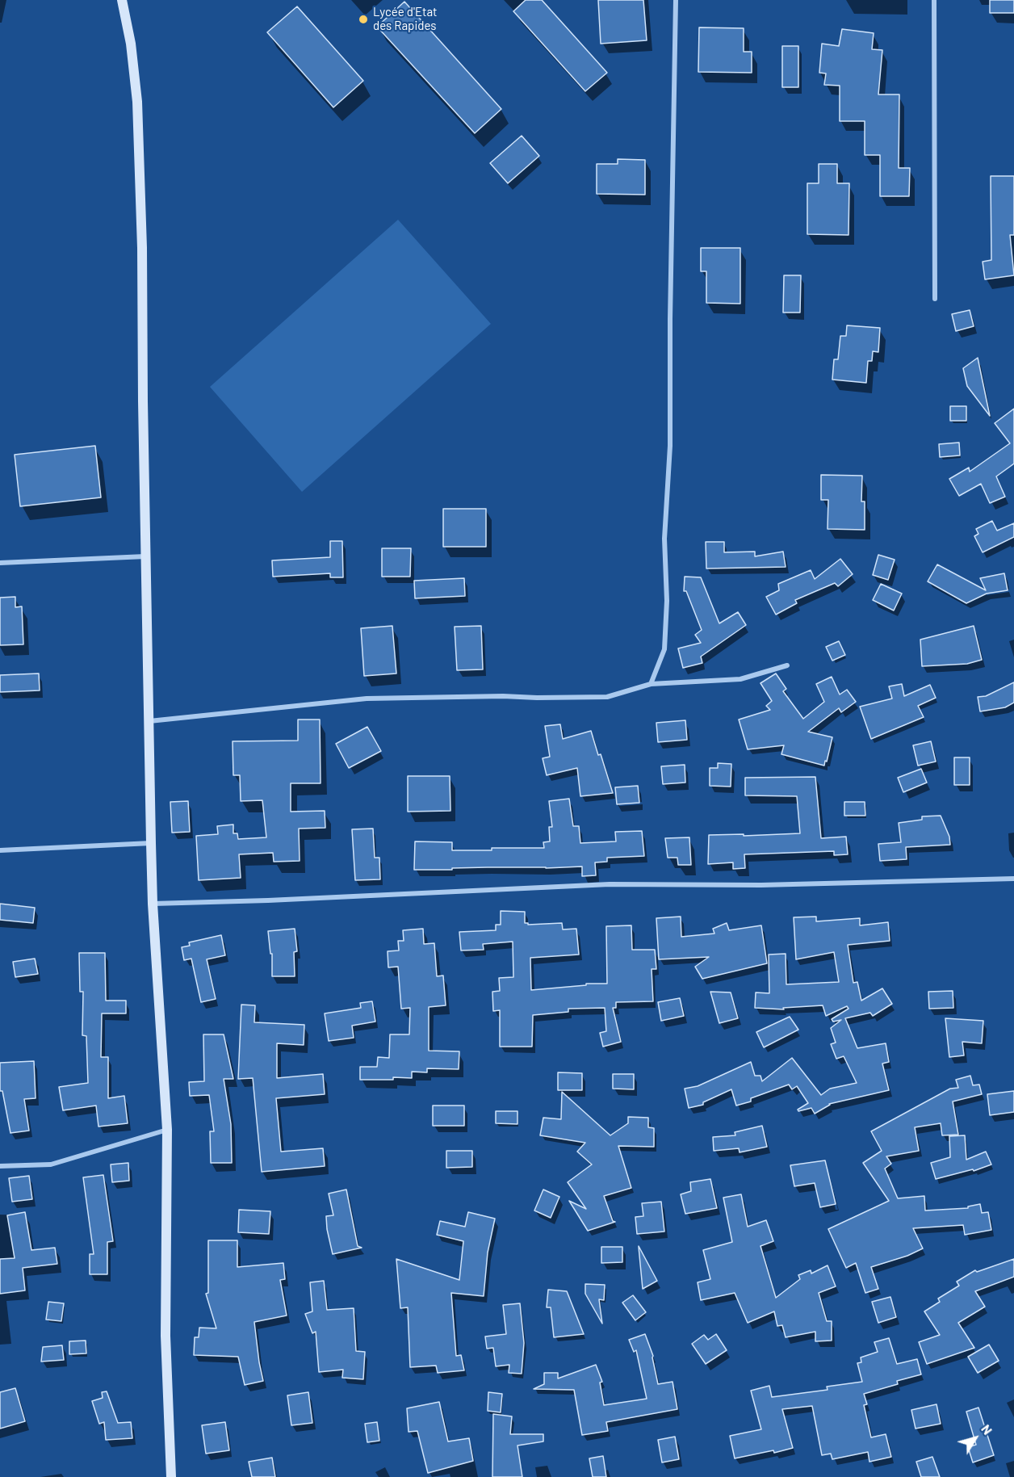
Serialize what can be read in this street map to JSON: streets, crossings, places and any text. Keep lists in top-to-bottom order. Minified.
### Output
{"places":["Lycée d'Etat des Rapides"],"north":"top right"}
